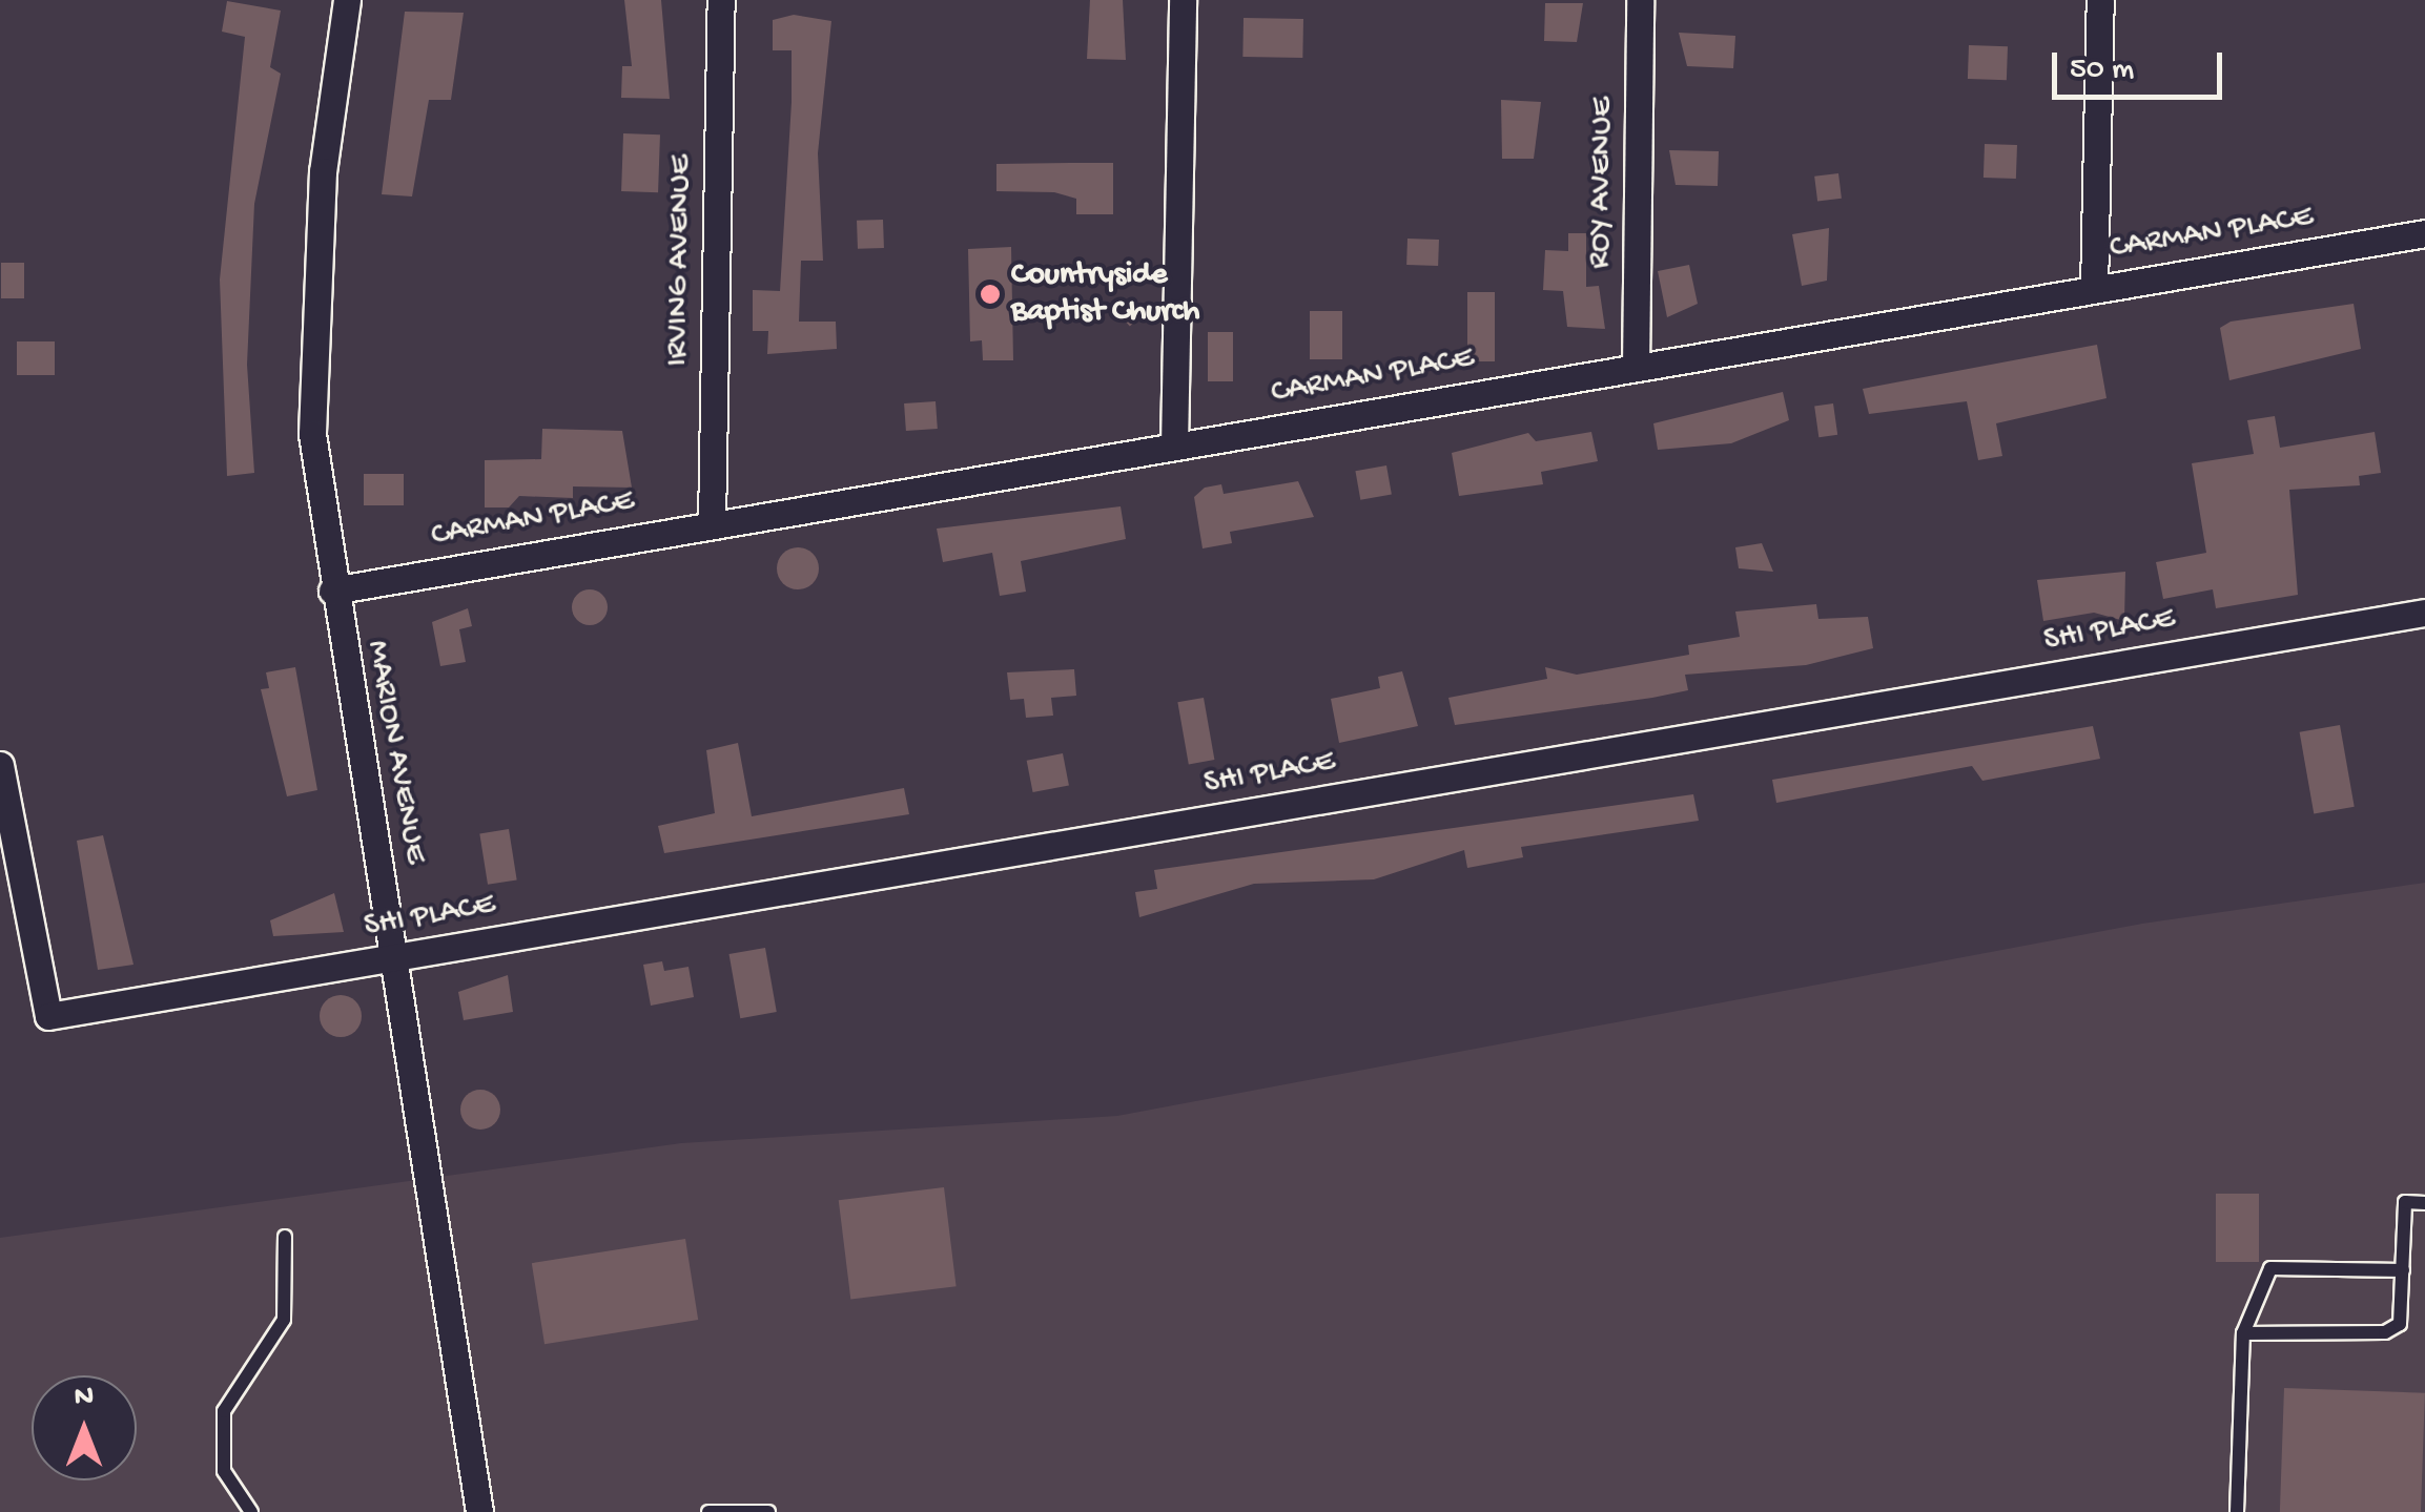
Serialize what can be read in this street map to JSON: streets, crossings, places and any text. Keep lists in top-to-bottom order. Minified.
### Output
{"streets":{"street":["ROY AVENUE","CARMAN PLACE","IRVING AVENUE","SHI PLACE","MARION AVENUE"]},"crossings":[["ROY AVENUE","CARMAN PLACE"],["CARMAN PLACE","IRVING AVENUE"],["CARMAN PLACE","MARION AVENUE"],["SHI PLACE","MARION AVENUE"]],"places":["Countryside Baptist Church"],"scale_bar":"50 m","north":"top"}
